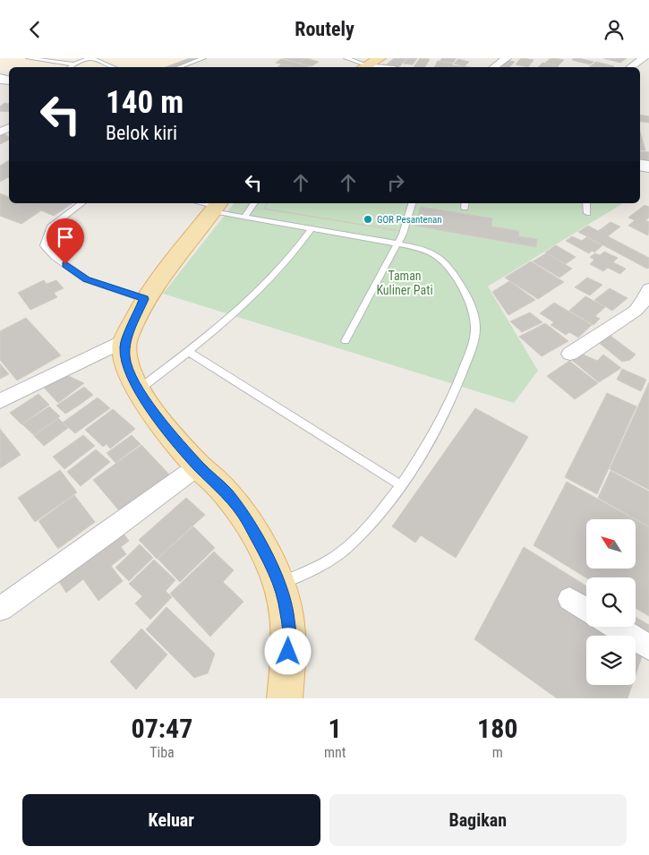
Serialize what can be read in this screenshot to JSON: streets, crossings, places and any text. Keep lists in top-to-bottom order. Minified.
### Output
{"parks":["Taman Kuliner Pati"],"places":["GOR Pesantenan"],"north":"top left","page":{"header":"Routely","turn":["140 m","Belok kiri"],"eta":["07:47","Tiba","1","mnt","180","m"],"buttons":["Keluar","Bagikan"]}}
